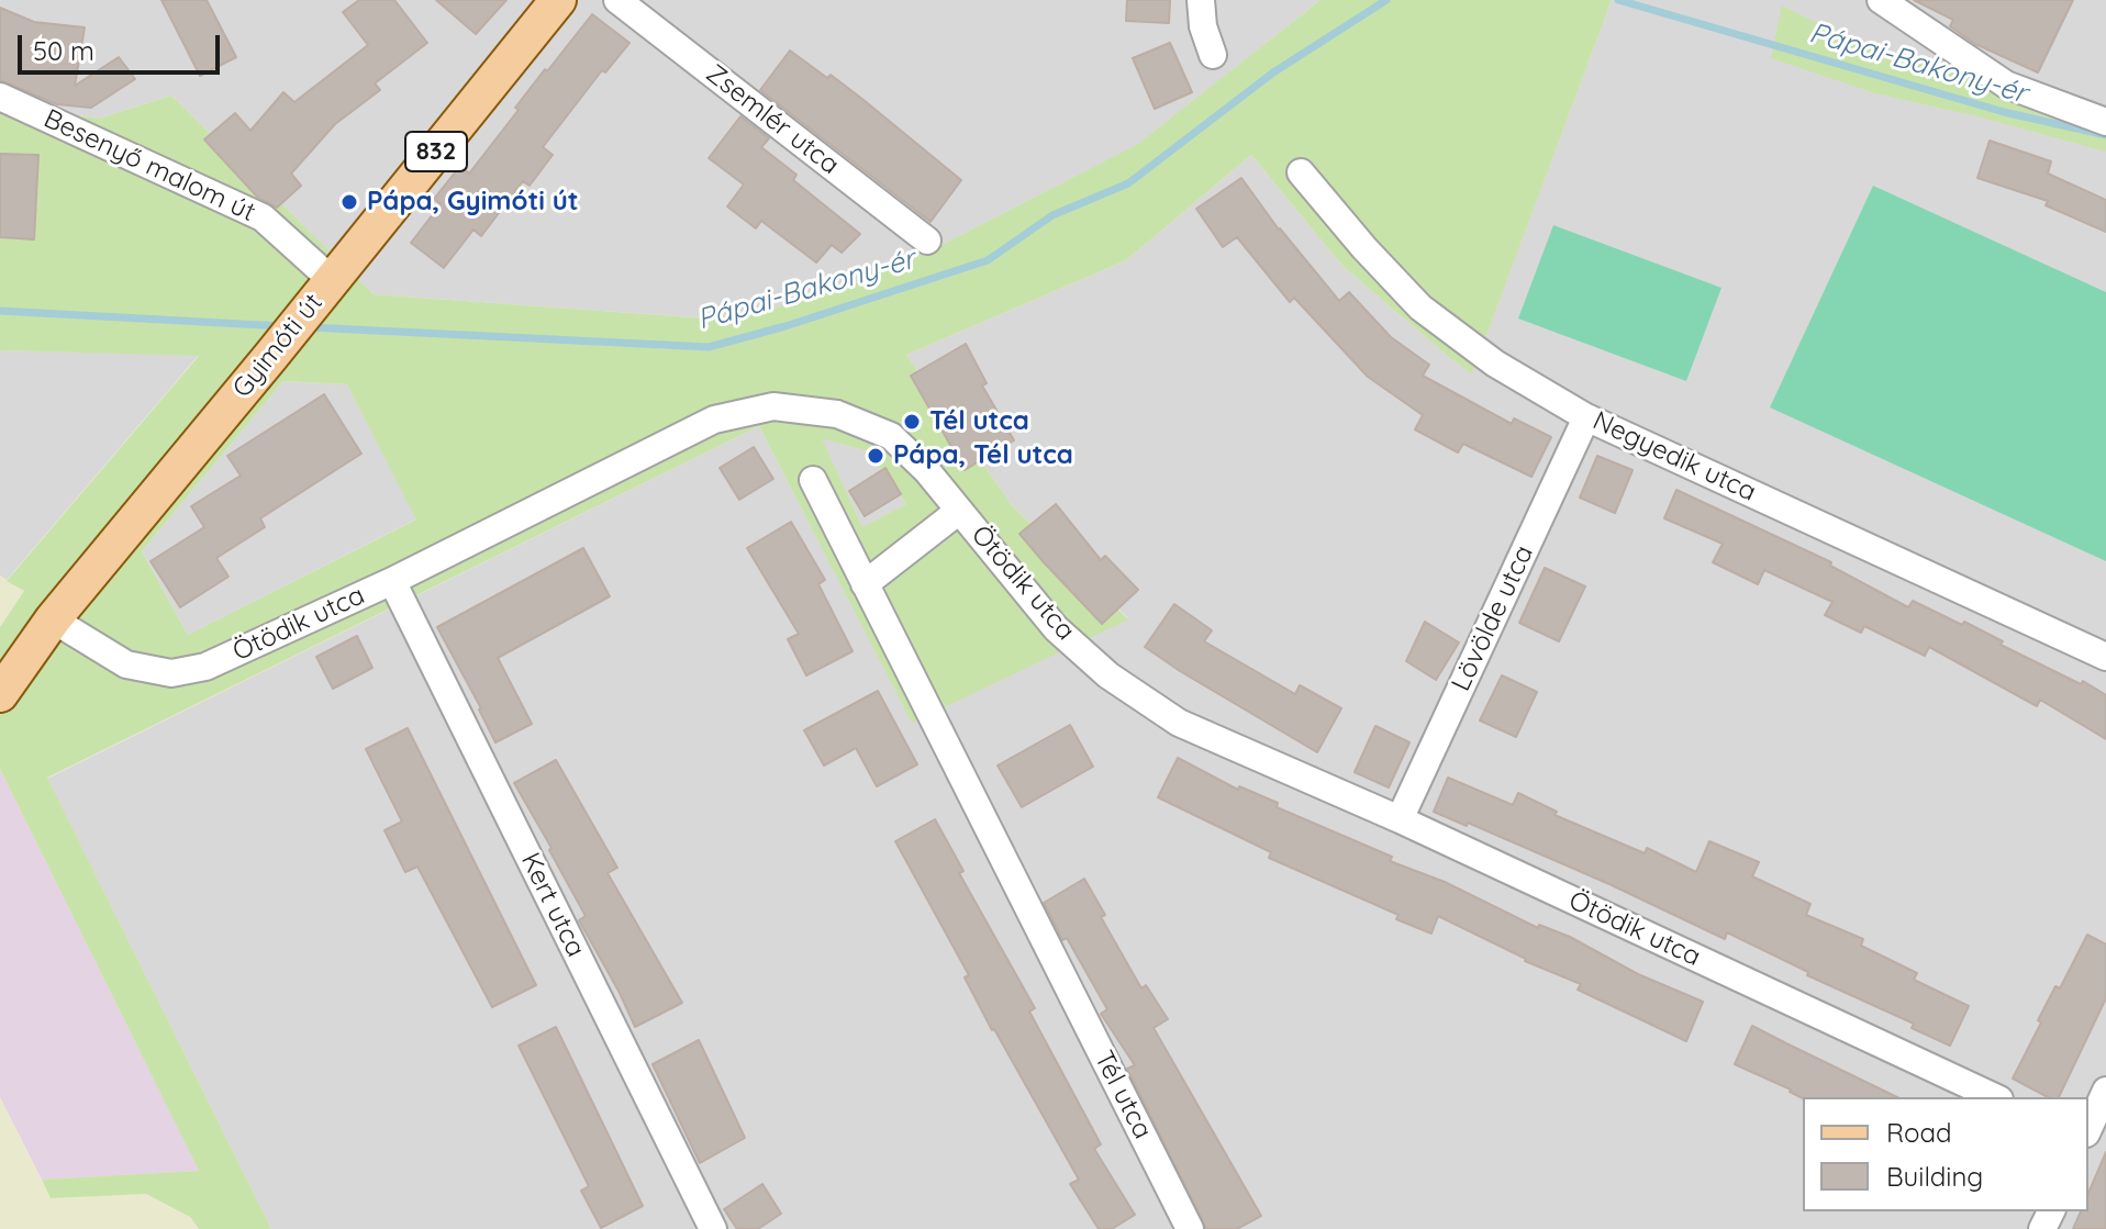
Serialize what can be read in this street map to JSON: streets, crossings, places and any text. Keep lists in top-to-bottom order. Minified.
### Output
{"streets":{"main road":["832","Gyimóti út"],"street":["Zsemlér utca","Besenyő malom út","Negyedik utca","Ötödik utca","Lövölde utca","Kert utca","Tél utca"]},"crossings":[["Besenyő malom út","Gyimóti út"],["Gyimóti út","Ötödik utca"],["Negyedik utca","Lövölde utca"],["Ötödik utca","Lövölde utca"],["Ötödik utca","Kert utca"]],"water":["Pápai-Bakony-ér"],"places":["Pápa, Gyimóti út","Tél utca","Pápa, Tél utca"],"legend":["Road","Building"],"scale_bar":"50 m"}
